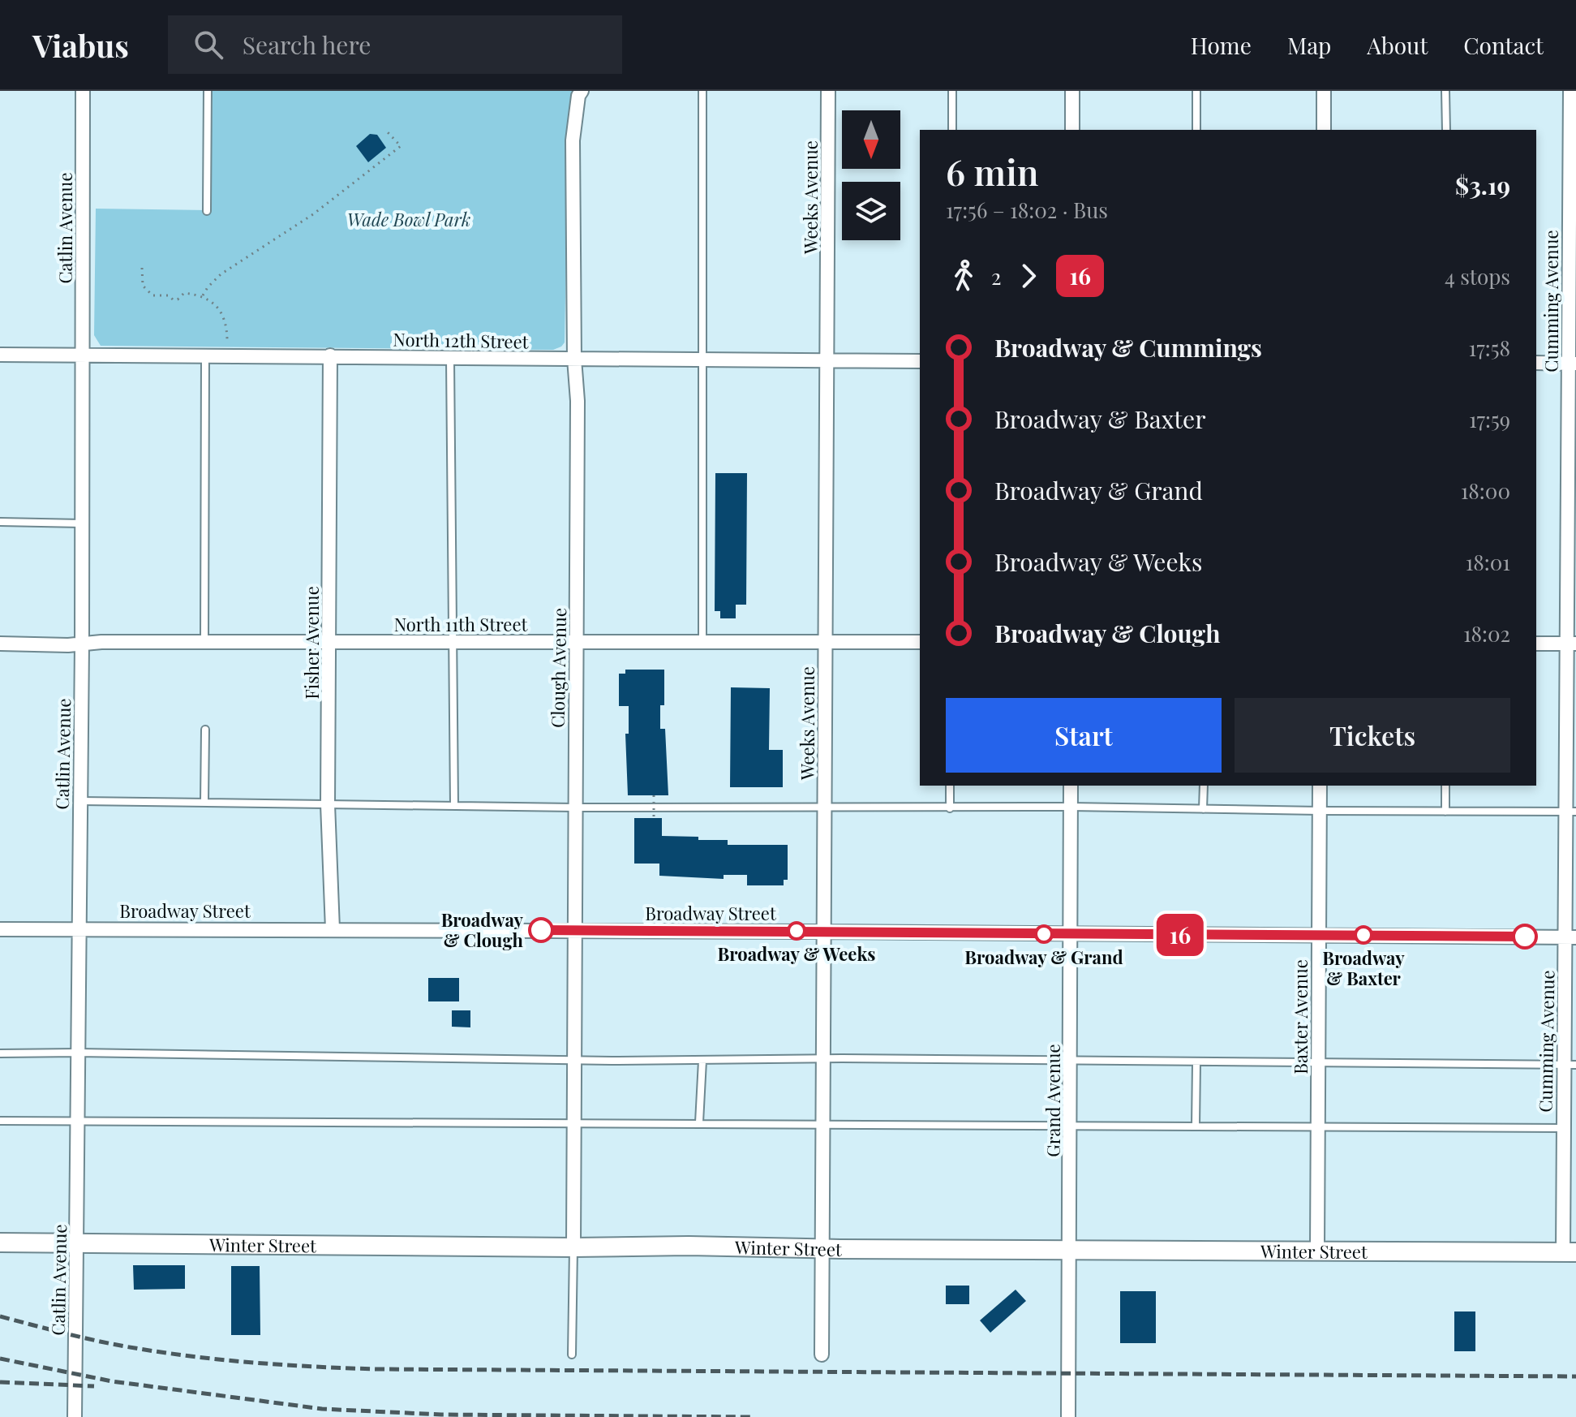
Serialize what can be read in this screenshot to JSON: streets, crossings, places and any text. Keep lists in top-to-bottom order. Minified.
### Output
{"streets":{"street":["Weeks Avenue","Catlin Avenue","Cumming Avenue","North 12th Street","North 11th Street","Fisher Avenue","Clough Avenue","Broadway Street","Baxter Avenue","Grand Avenue","Winter Street"]},"crossings":[["Weeks Avenue","North 12th Street"],["Weeks Avenue","North 11th Street"],["Weeks Avenue","Broadway Street"],["Weeks Avenue","Winter Street"],["Catlin Avenue","North 12th Street"],["Catlin Avenue","North 11th Street"],["Catlin Avenue","Broadway Street"],["Catlin Avenue","Winter Street"],["Cumming Avenue","Broadway Street"],["Cumming Avenue","Winter Street"],["North 12th Street","Fisher Avenue"],["North 12th Street","Clough Avenue"],["North 11th Street","Fisher Avenue"],["North 11th Street","Clough Avenue"],["Fisher Avenue","Broadway Street"],["Clough Avenue","Broadway Street"],["Clough Avenue","Winter Street"],["Broadway Street","Baxter Avenue"],["Broadway Street","Grand Avenue"],["Baxter Avenue","Winter Street"],["Grand Avenue","Winter Street"]],"parks":["Wade Bowl Park"],"places":["Broadway & Clough","Broadway & Weeks","Broadway & Grand","Broadway & Baxter"],"lines":["bus line 16"],"north":"bottom","page":{"header":"Viabus","search":"Search here","nav":["Home","Map","About","Contact"],"on_map":"16","heading":["6 min","17:56 – 18:02 · Bus","$3.19"],"legs":["2","16","4 stops"],"list":[{"name":"Broadway & Cummings","value":"17:58"},{"name":"Broadway & Baxter","value":"17:59"},{"name":"Broadway & Grand","value":"18:00"},{"name":"Broadway & Weeks","value":"18:01"},{"name":"Broadway & Clough","value":"18:02"}],"buttons":["Start","Tickets"]}}
